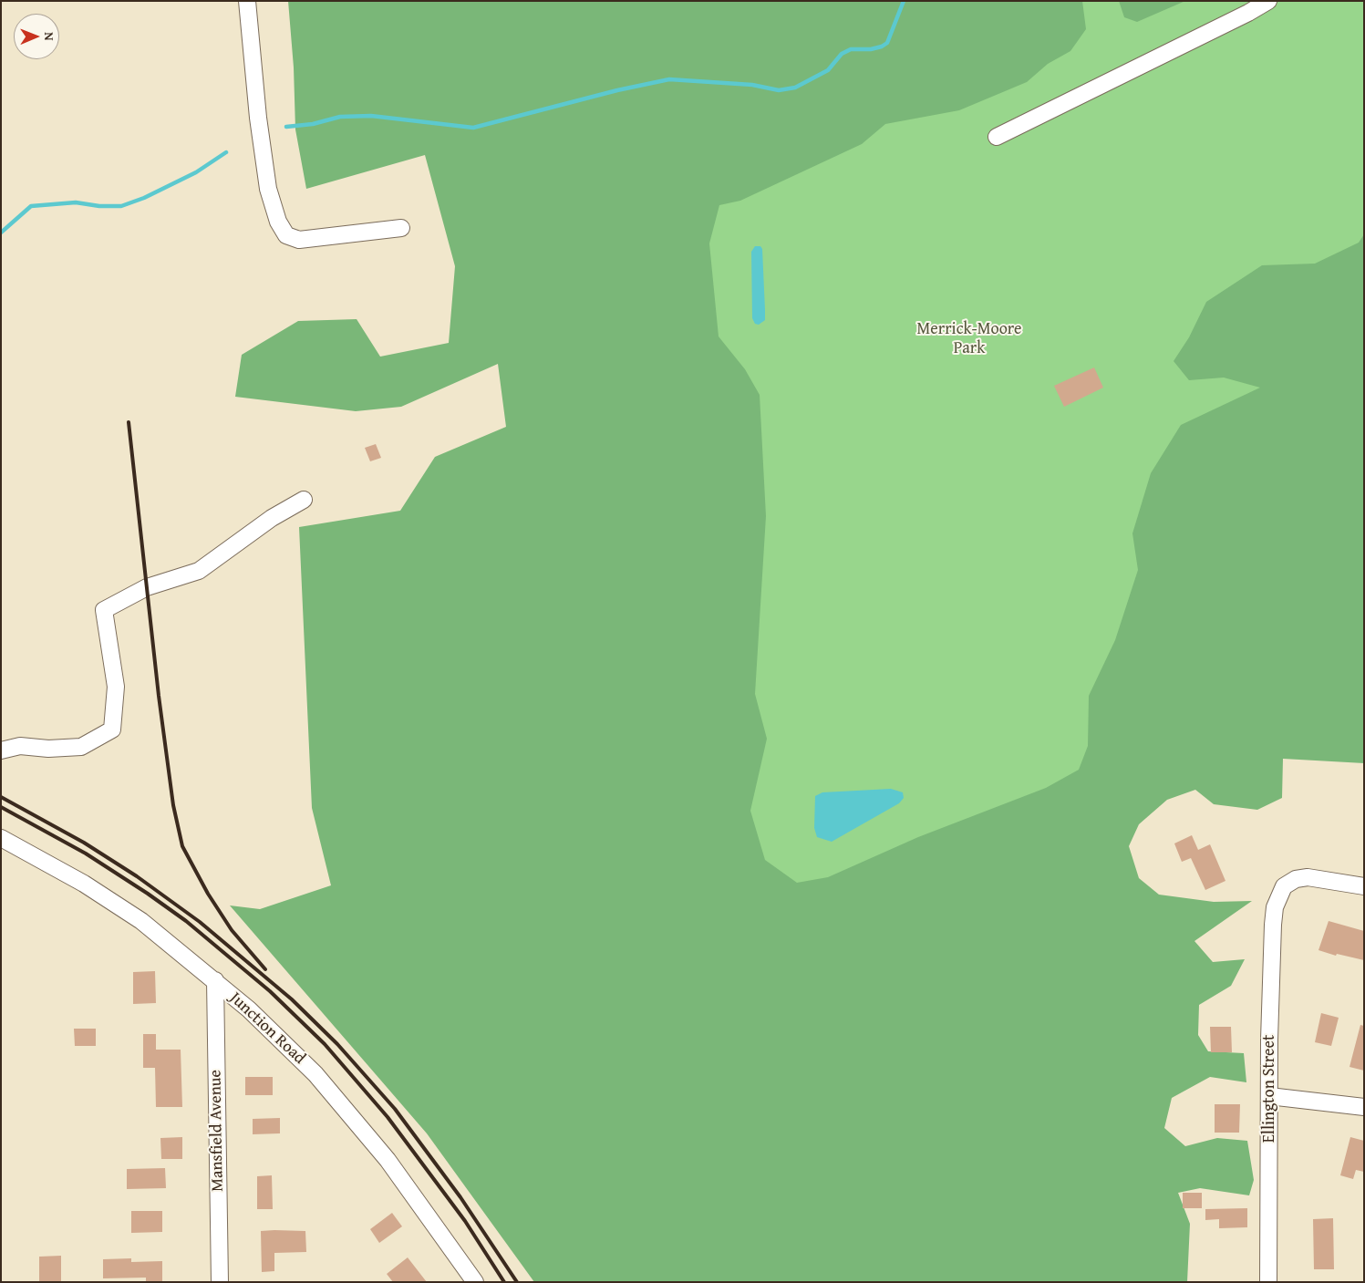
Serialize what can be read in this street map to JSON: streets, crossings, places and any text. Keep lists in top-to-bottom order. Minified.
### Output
{"streets":{"street":["Junction Road","Ellington Street","Mansfield Avenue"]},"crossings":[["Junction Road","Mansfield Avenue"]],"parks":["Merrick-Moore Park"],"north":"right"}
